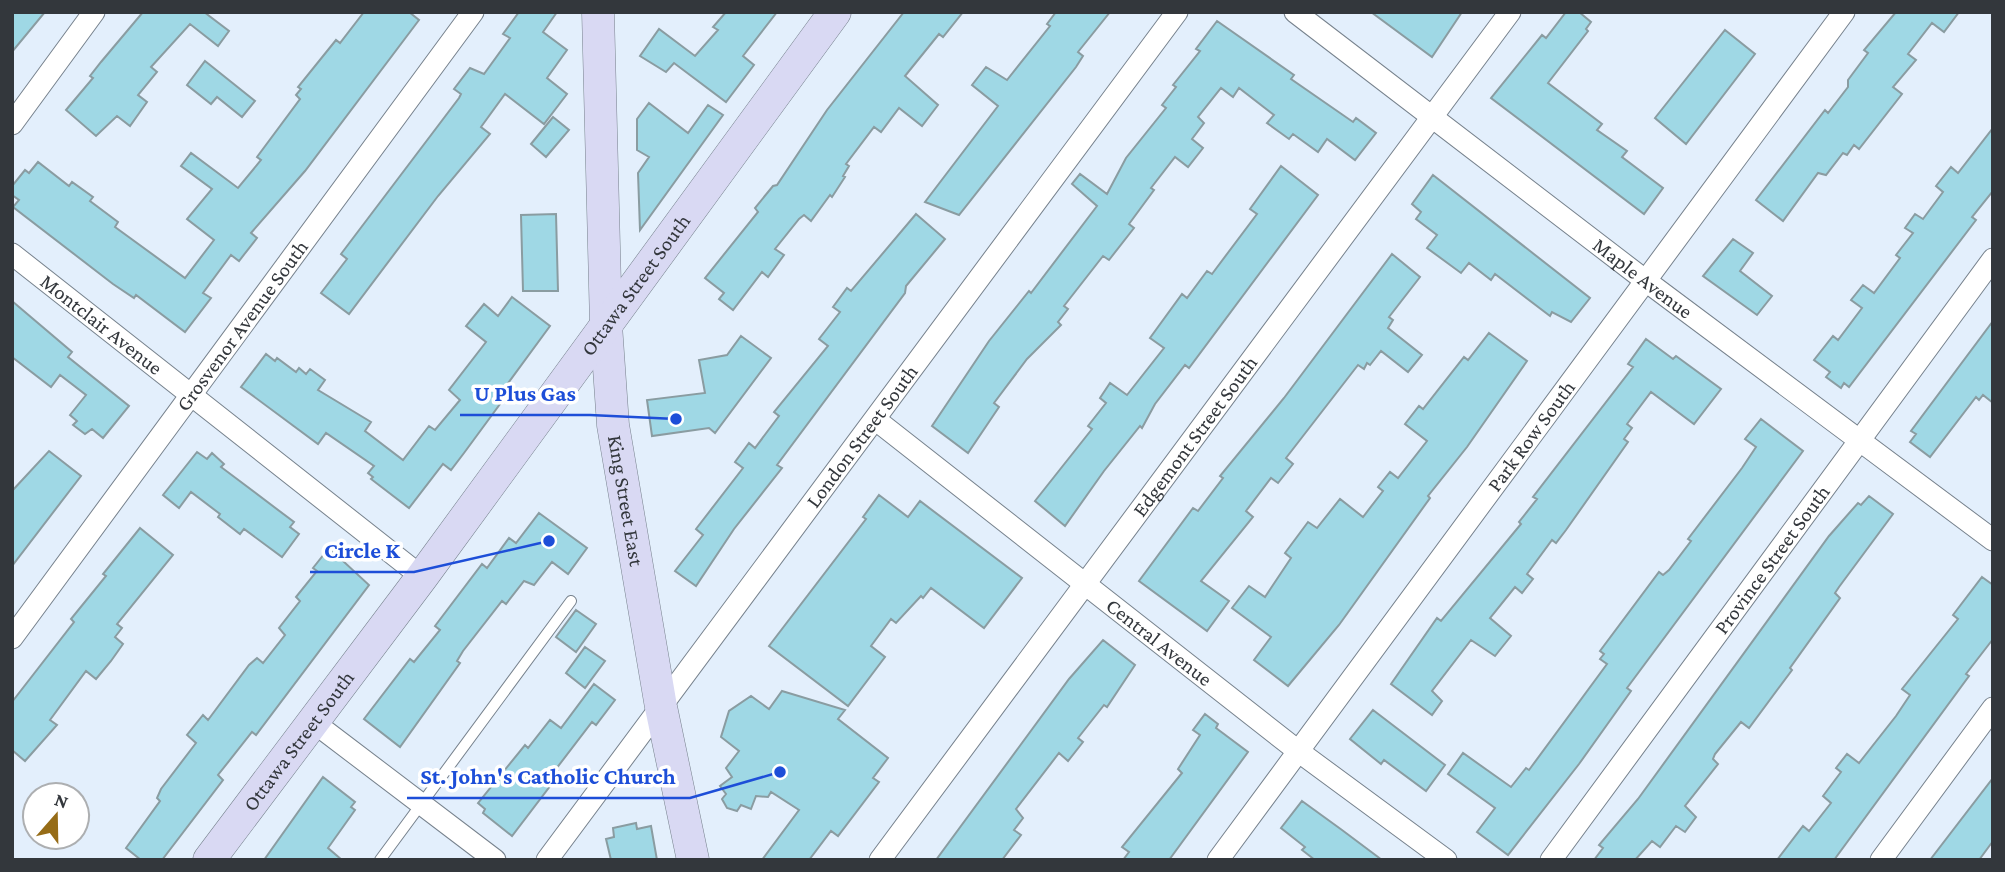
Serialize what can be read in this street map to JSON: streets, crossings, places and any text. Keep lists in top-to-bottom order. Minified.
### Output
{"streets":{"main road":["Ottawa Street South","King Street East"],"street":["Maple Avenue","Montclair Avenue","Grosvenor Avenue South","Edgemont Street South","Park Row South","London Street South","Province Street South","Central Avenue"]},"crossings":[["Maple Avenue","Edgemont Street South"],["Maple Avenue","Park Row South"],["Maple Avenue","Province Street South"],["Ottawa Street South","Montclair Avenue"],["Ottawa Street South","King Street East"],["Montclair Avenue","Grosvenor Avenue South"],["Edgemont Street South","Central Avenue"],["Park Row South","Central Avenue"],["London Street South","King Street East"],["London Street South","Central Avenue"]],"places":["U Plus Gas","Circle K","St. John's Catholic Church"],"north":"top"}
